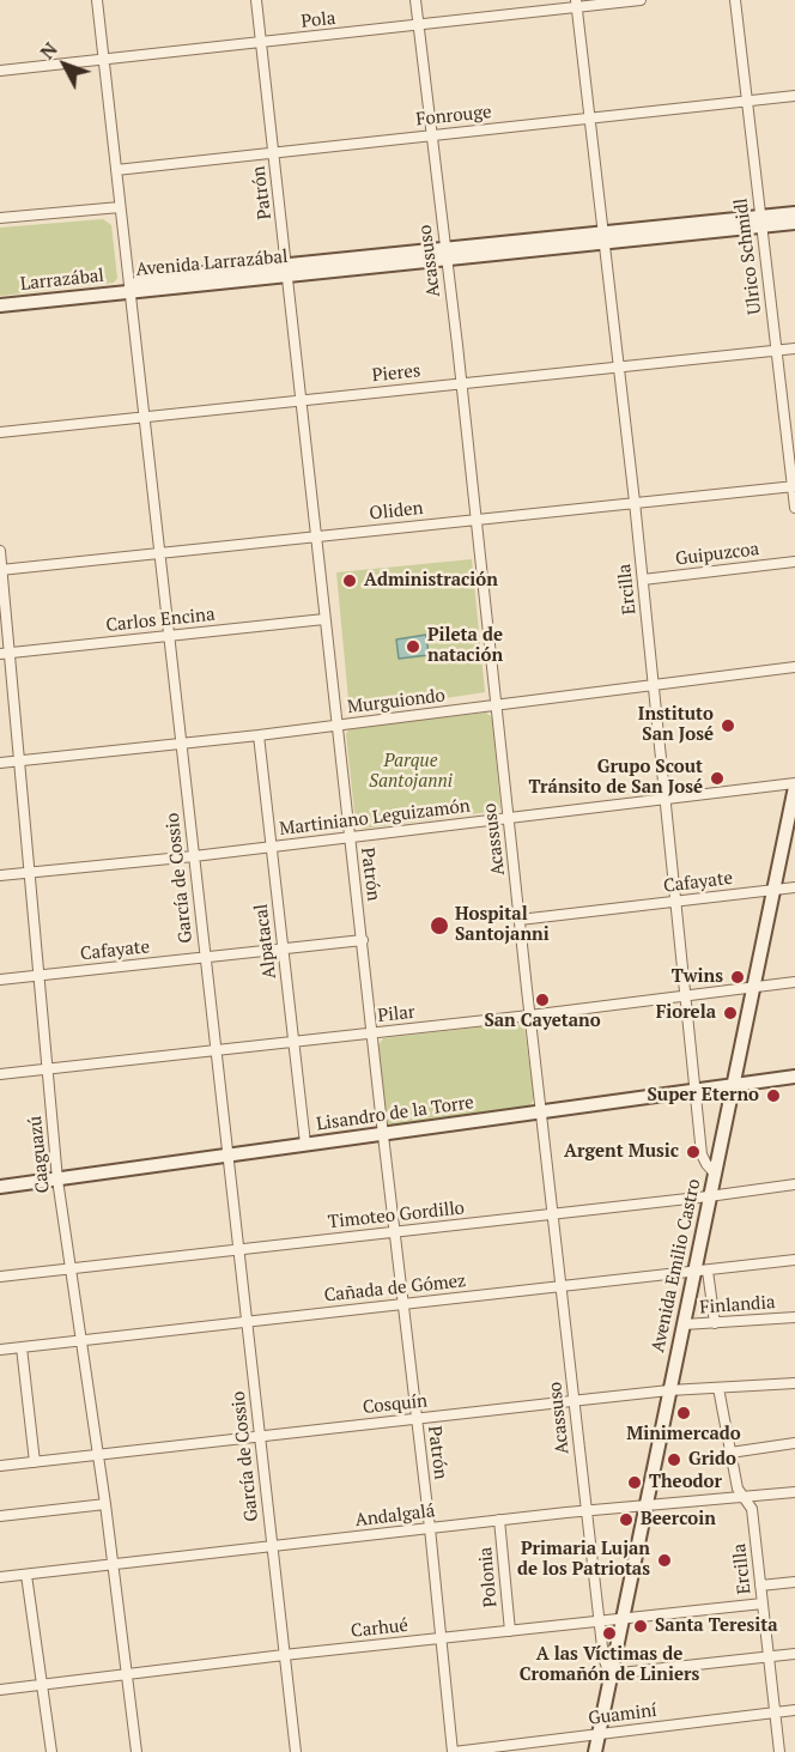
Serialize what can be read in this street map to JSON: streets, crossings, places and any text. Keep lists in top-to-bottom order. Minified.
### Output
{"streets":{"street":["Pola","Fonrouge","Patrón","Ulrico Schmidl","Acassuso","Avenida Larrazábal","Larrazábal","Pieres","Oliden","Guipuzcoa","Ercilla","Carlos Encina","Murguiondo","Martiniano Leguizamón","García de Cossio","Cafayate","Alpatacal","Pilar","Lisandro de la Torre","Caaguazú","Timoteo Gordillo","Avenida Emilio Castro","Cañada de Gómez","Finlandia","Cosquín","Andalgalá","Polonia","Carhué","Guaminí"]},"crossings":[["Pola","Patrón"],["Pola","Acassuso"],["Pola","Ercilla"],["Pola","García de Cossio"],["Fonrouge","Patrón"],["Fonrouge","Ulrico Schmidl"],["Fonrouge","Acassuso"],["Fonrouge","Ercilla"],["Fonrouge","García de Cossio"],["Patrón","Avenida Larrazábal"],["Patrón","Pieres"],["Patrón","Oliden"],["Patrón","Carlos Encina"],["Patrón","Murguiondo"],["Patrón","Martiniano Leguizamón"],["Patrón","Cafayate"],["Patrón","Pilar"],["Patrón","Lisandro de la Torre"],["Patrón","Timoteo Gordillo"],["Patrón","Cañada de Gómez"],["Patrón","Cosquín"],["Patrón","Andalgalá"],["Patrón","Carhué"],["Patrón","Guaminí"],["Ulrico Schmidl","Avenida Larrazábal"],["Ulrico Schmidl","Pieres"],["Ulrico Schmidl","Oliden"],["Acassuso","Avenida Larrazábal"],["Acassuso","Pieres"],["Acassuso","Oliden"],["Acassuso","Murguiondo"],["Acassuso","Martiniano Leguizamón"],["Acassuso","Cafayate"],["Acassuso","Pilar"],["Acassuso","Lisandro de la Torre"],["Acassuso","Timoteo Gordillo"],["Acassuso","Avenida Emilio Castro"],["Acassuso","Cañada de Gómez"],["Acassuso","Cosquín"],["Acassuso","Andalgalá"],["Acassuso","Carhué"],["Avenida Larrazábal","Larrazábal"],["Avenida Larrazábal","Ercilla"],["Avenida Larrazábal","García de Cossio"],["Larrazábal","García de Cossio"],["Pieres","Ercilla"],["Pieres","García de Cossio"],["Oliden","Ercilla"],["Oliden","García de Cossio"],["Oliden","Caaguazú"],["Guipuzcoa","Ercilla"],["Ercilla","Murguiondo"],["Ercilla","Martiniano Leguizamón"],["Ercilla","Cafayate"],["Ercilla","Pilar"],["Ercilla","Lisandro de la Torre"],["Ercilla","Avenida Emilio Castro"],["Ercilla","Cosquín"],["Ercilla","Andalgalá"],["Ercilla","Carhué"],["Ercilla","Guaminí"],["Carlos Encina","García de Cossio"],["Carlos Encina","Caaguazú"],["Murguiondo","García de Cossio"],["Murguiondo","Alpatacal"],["Murguiondo","Caaguazú"],["Martiniano Leguizamón","García de Cossio"],["Martiniano Leguizamón","Alpatacal"],["Martiniano Leguizamón","Caaguazú"],["Martiniano Leguizamón","Avenida Emilio Castro"],["García de Cossio","Cafayate"],["García de Cossio","Pilar"],["García de Cossio","Lisandro de la Torre"],["García de Cossio","Timoteo Gordillo"],["García de Cossio","Cañada de Gómez"],["García de Cossio","Cosquín"],["García de Cossio","Andalgalá"],["García de Cossio","Carhué"],["Cafayate","Alpatacal"],["Cafayate","Caaguazú"],["Cafayate","Avenida Emilio Castro"],["Alpatacal","Pilar"],["Alpatacal","Lisandro de la Torre"],["Pilar","Caaguazú"],["Pilar","Avenida Emilio Castro"],["Lisandro de la Torre","Caaguazú"],["Lisandro de la Torre","Avenida Emilio Castro"],["Caaguazú","Timoteo Gordillo"],["Caaguazú","Cañada de Gómez"],["Caaguazú","Cosquín"],["Caaguazú","Andalgalá"],["Caaguazú","Carhué"],["Timoteo Gordillo","Avenida Emilio Castro"],["Avenida Emilio Castro","Cañada de Gómez"],["Avenida Emilio Castro","Finlandia"],["Avenida Emilio Castro","Cosquín"],["Avenida Emilio Castro","Andalgalá"],["Avenida Emilio Castro","Carhué"],["Avenida Emilio Castro","Guaminí"],["Andalgalá","Polonia"],["Polonia","Carhué"]],"parks":["Parque Santojanni"],"places":["Administración","Pileta de natación","Instituto San José","Grupo Scout Tránsito de San José","Hospital Santojanni","Twins","San Cayetano","Fiorela","Super Eterno","Argent Music","Minimercado","Grido","Theodor","Beercoin","Primaria Lujan de los Patriotas","Santa Teresita","A las Víctimas de Cromañón de Liniers"],"north":"top left"}
